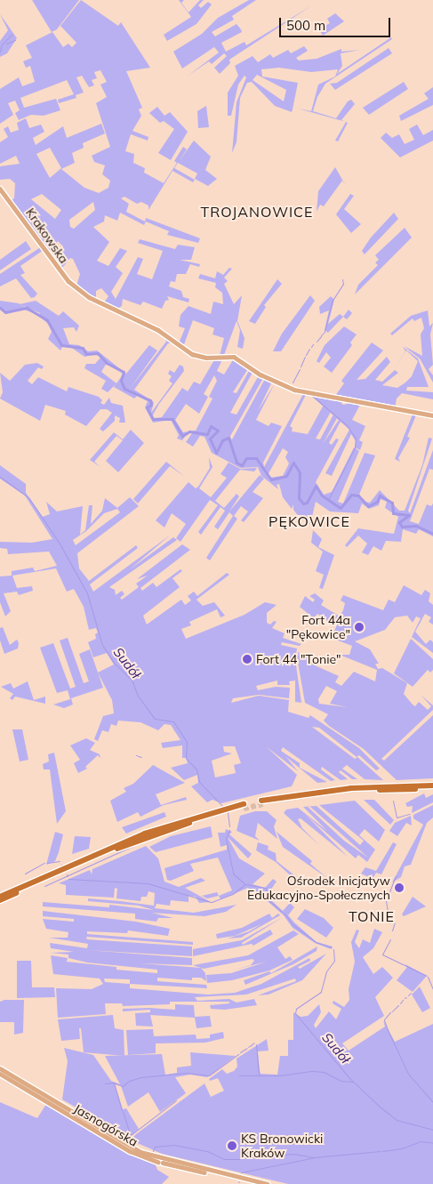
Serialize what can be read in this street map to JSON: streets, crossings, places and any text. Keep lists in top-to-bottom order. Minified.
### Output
{"streets":{"main road":["Krakowska","Jasnogórska"]},"districts":["TROJANOWICE","PĘKOWICE","TONIE"],"water":["Sudół"],"places":["Fort 44a \"Pękowice\"","Fort 44 \"Tonie\"","Ośrodek Inicjatyw Edukacyjno-Społecznych","KS Bronowicki Kraków"],"scale_bar":"500 m"}
